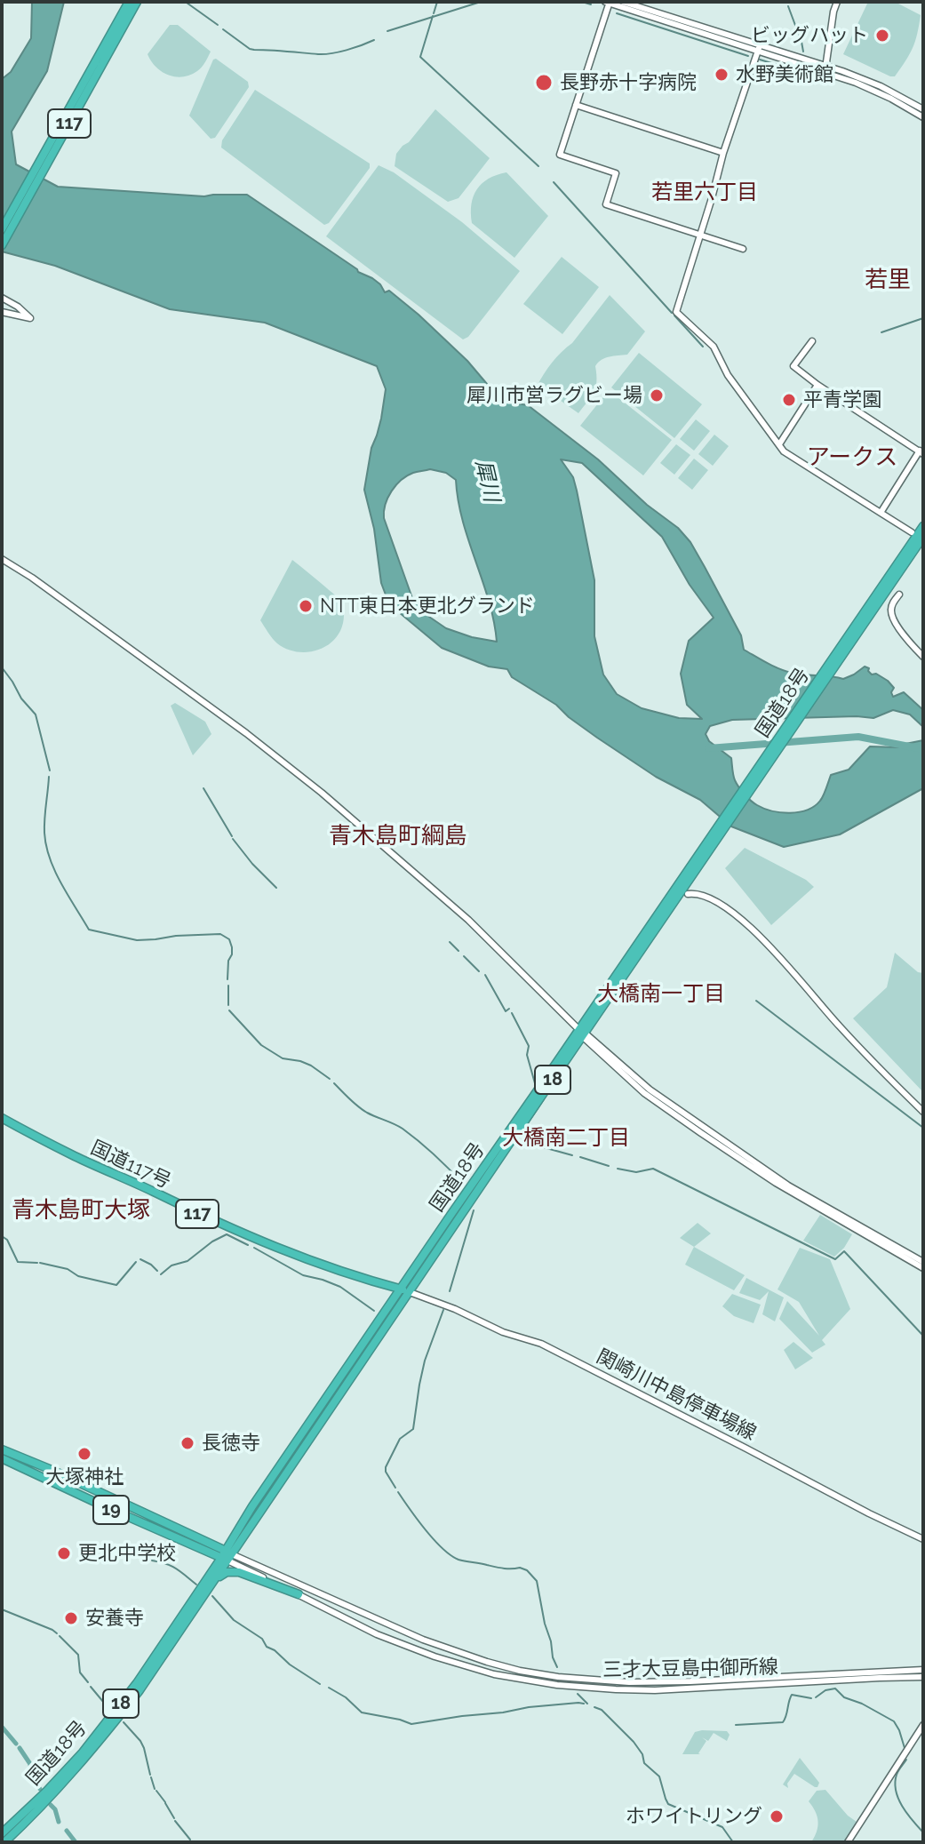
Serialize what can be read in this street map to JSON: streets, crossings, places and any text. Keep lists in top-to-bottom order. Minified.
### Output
{"streets":{"highway":["117","国道18号","18","国道117号","19"],"street":["関崎川中島停車場線","三才大豆島中御所線"]},"crossings":[["国道18号","国道117号"],["国道18号","関崎川中島停車場線"],["国道18号","19"],["国道18号","三才大豆島中御所線"],["国道117号","関崎川中島停車場線"],["19","三才大豆島中御所線"]],"districts":["若里六丁目","若里","アークス","青木島町綱島","大橋南一丁目","大橋南二丁目","青木島町大塚"],"water":["犀川"],"places":["ビッグハット","水野美術館","長野赤十字病院","犀川市営ラグビー場","平青学園","NTT東日本更北グランド","長徳寺","大塚神社","更北中学校","安養寺","ホワイトリング"]}
